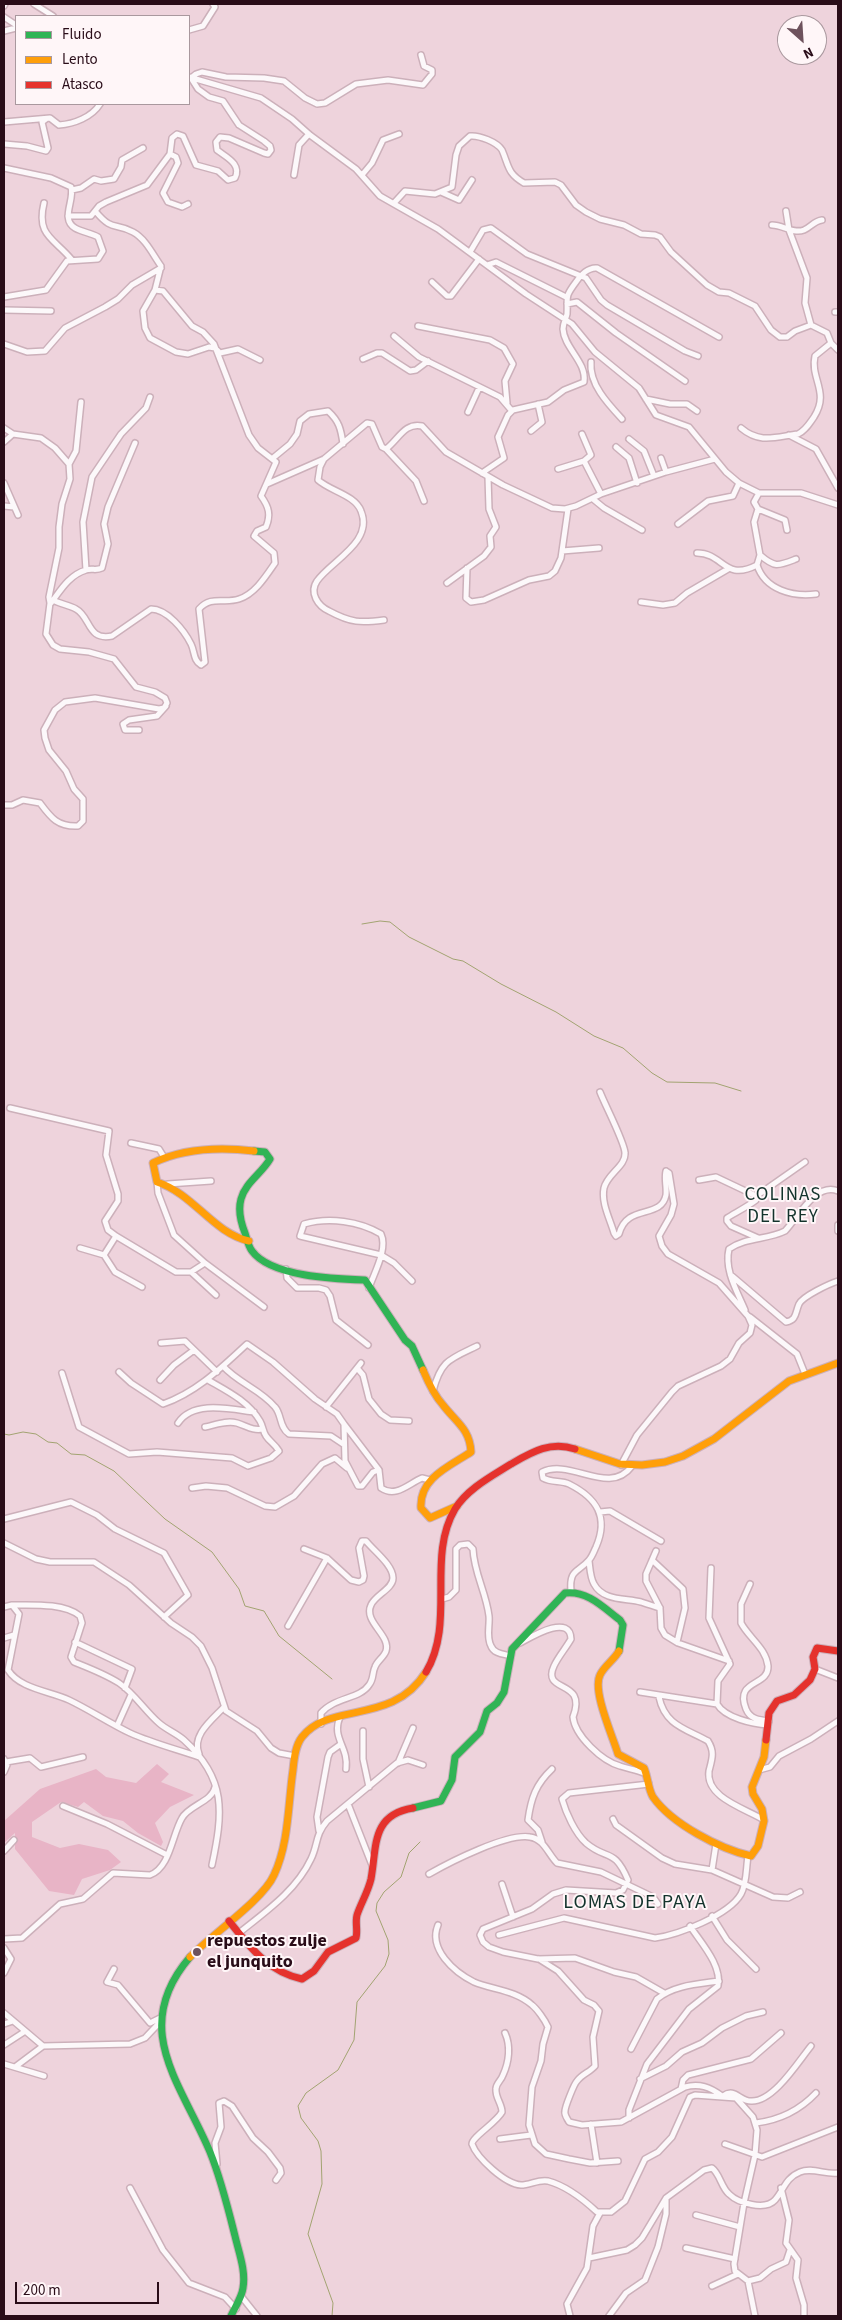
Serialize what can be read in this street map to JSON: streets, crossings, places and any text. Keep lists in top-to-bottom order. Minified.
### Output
{"districts":["COLINAS DEL REY","LOMAS DE PAYA"],"places":["repuestos zulje el junquito"],"legend":["Fluido","Lento","Atasco"],"scale_bar":"200 m","north":"bottom right"}
